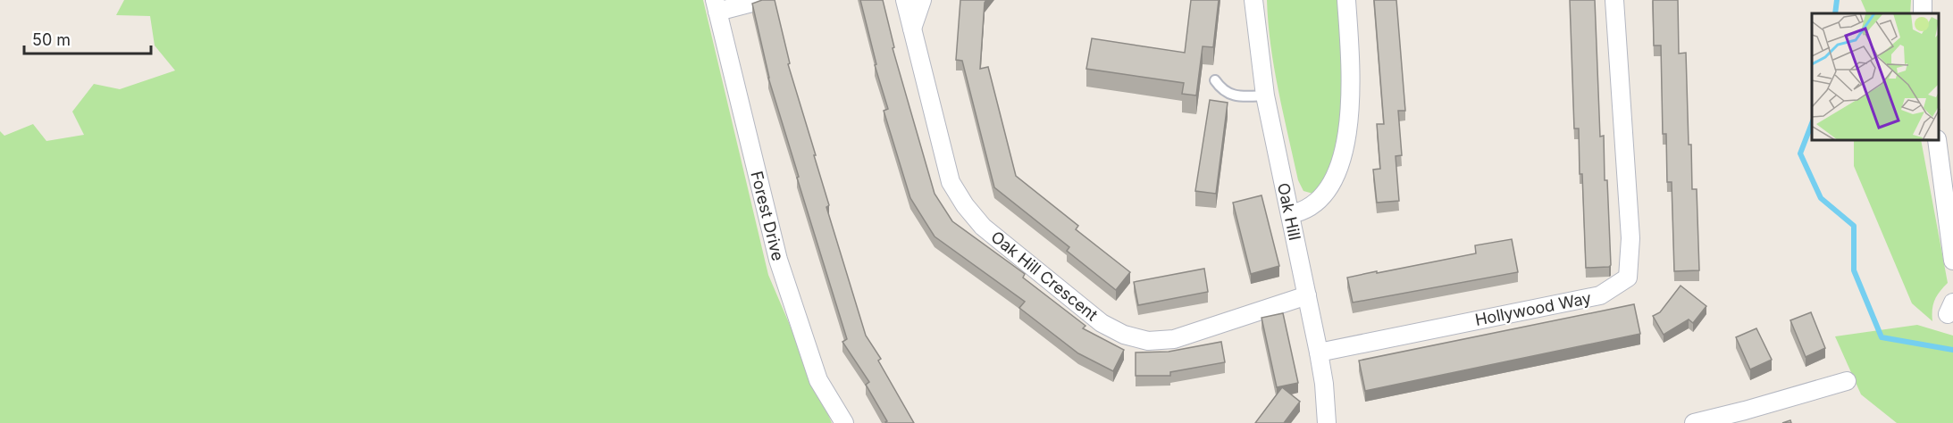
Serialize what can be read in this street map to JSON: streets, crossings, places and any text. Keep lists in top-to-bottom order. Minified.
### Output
{"streets":{"street":["Oak Hill","Forest Drive","Oak Hill Crescent","Hollywood Way"]},"crossings":[["Oak Hill","Oak Hill Crescent"],["Oak Hill","Hollywood Way"]],"scale_bar":"50 m"}
